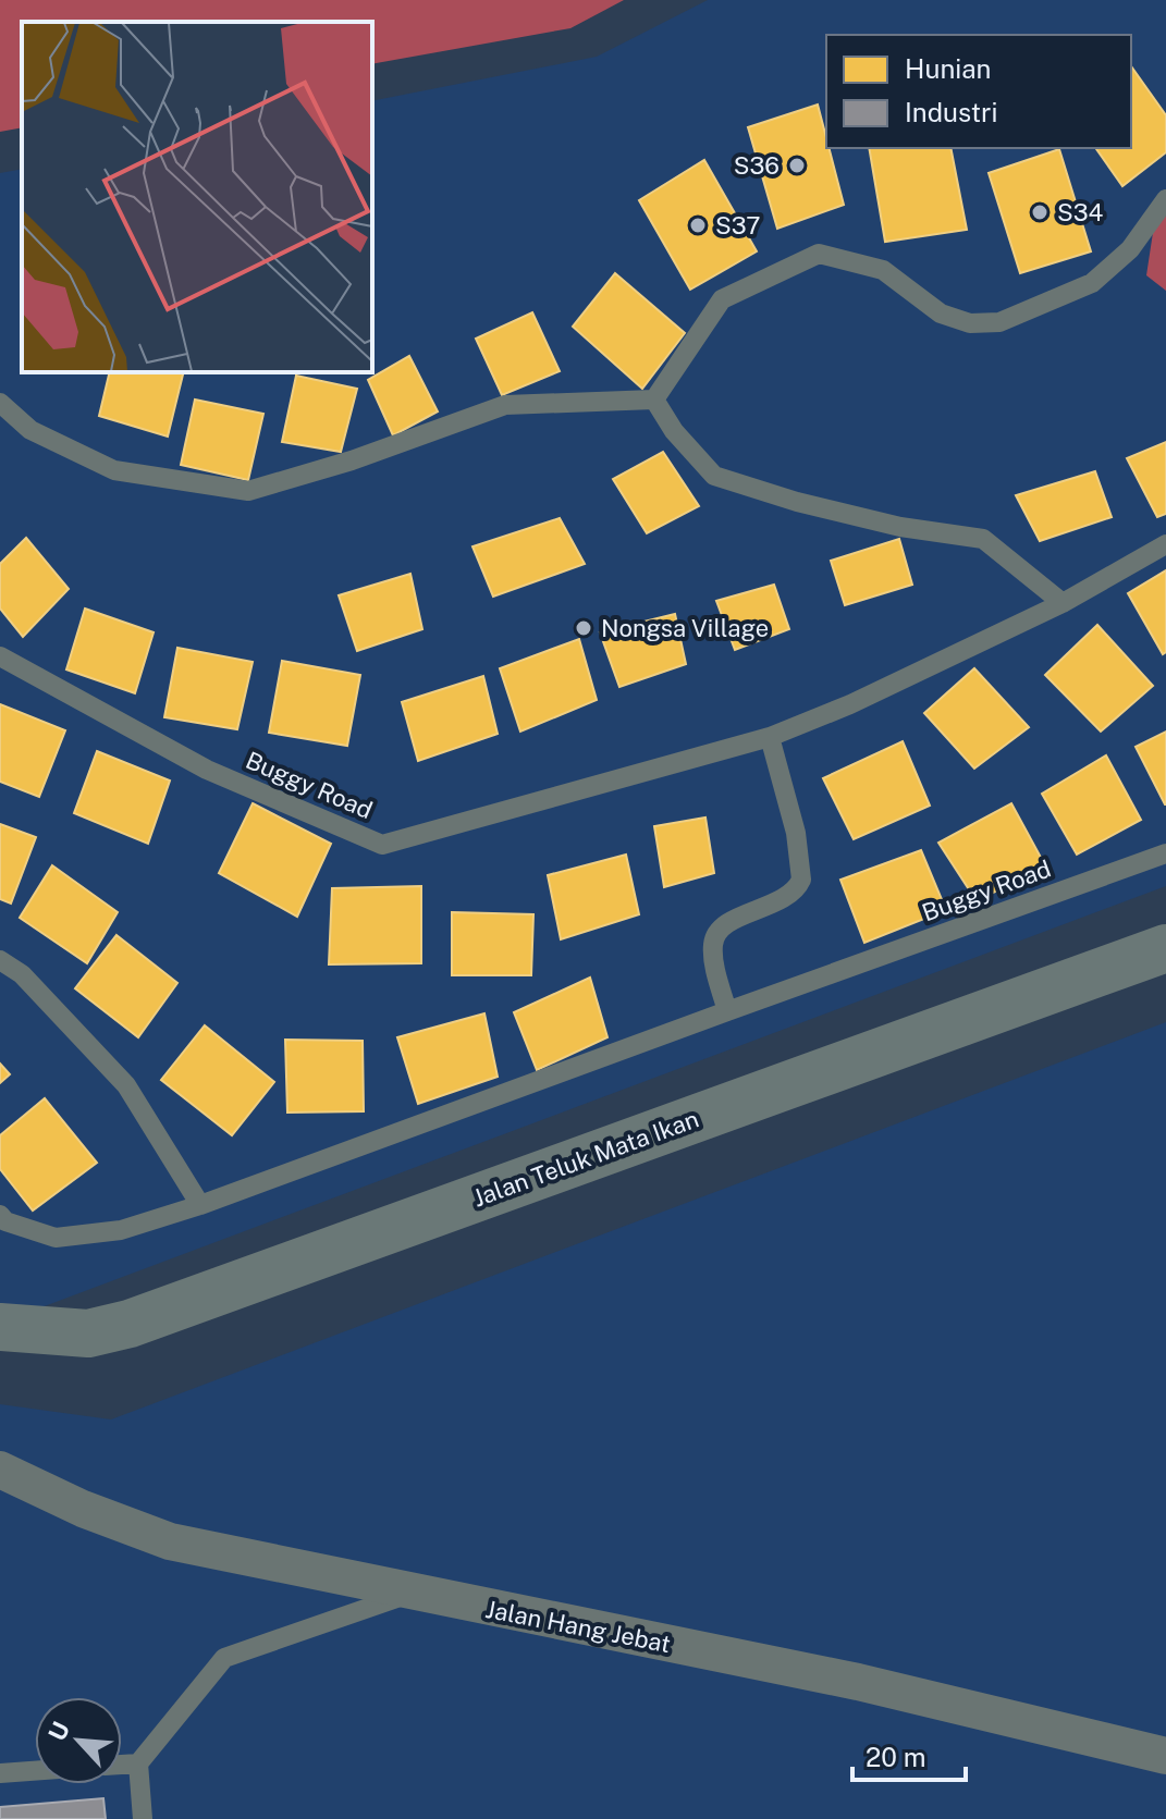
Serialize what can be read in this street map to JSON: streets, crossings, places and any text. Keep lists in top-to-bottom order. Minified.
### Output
{"streets":{"main road":["Jalan Teluk Mata Ikan"],"street":["Jalan Hang Jebat"],"lane":["Buggy Road"]},"places":["S36","S34","S37","Nongsa Village"],"legend":["Hunian","Industri"],"scale_bar":"20 m","north":"top left"}
